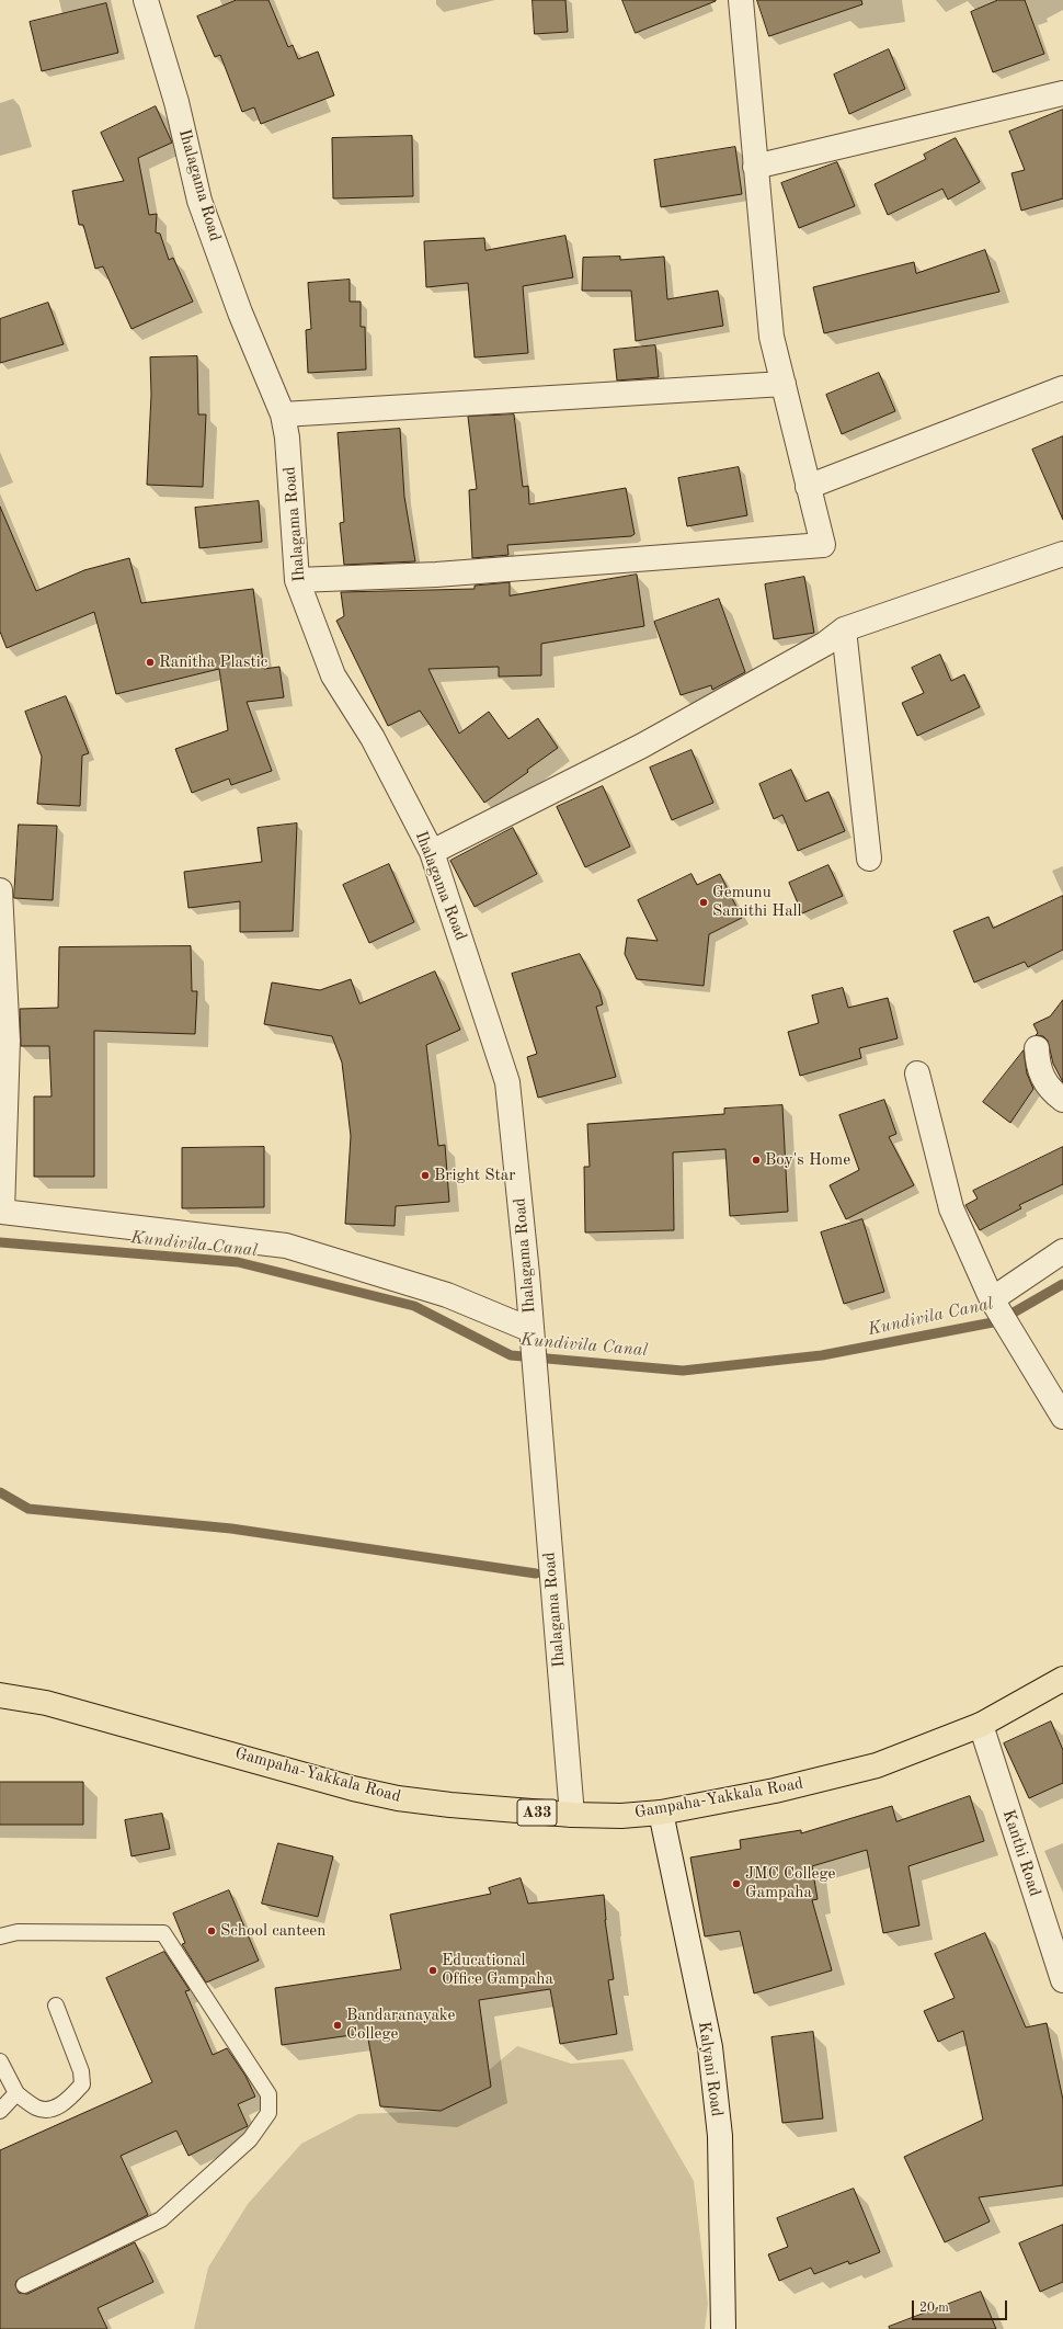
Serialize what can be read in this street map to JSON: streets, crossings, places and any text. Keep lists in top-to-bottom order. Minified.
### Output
{"streets":{"highway":["Gampaha-Yakkala Road","A33"],"street":["Ihalagama Road","Kanthi Road","Kalyani Road"]},"crossings":[["Ihalagama Road","Gampaha-Yakkala Road"],["Gampaha-Yakkala Road","Kanthi Road"],["Gampaha-Yakkala Road","Kalyani Road"]],"water":["Kundivila Canal"],"places":["Ranitha Plastic","Gemunu Samithi Hall","Boy's Home","Bright Star","JMC College Gampaha","School canteen","Educational Office Gampaha","Bandaranayake College"],"scale_bar":"20 m"}
